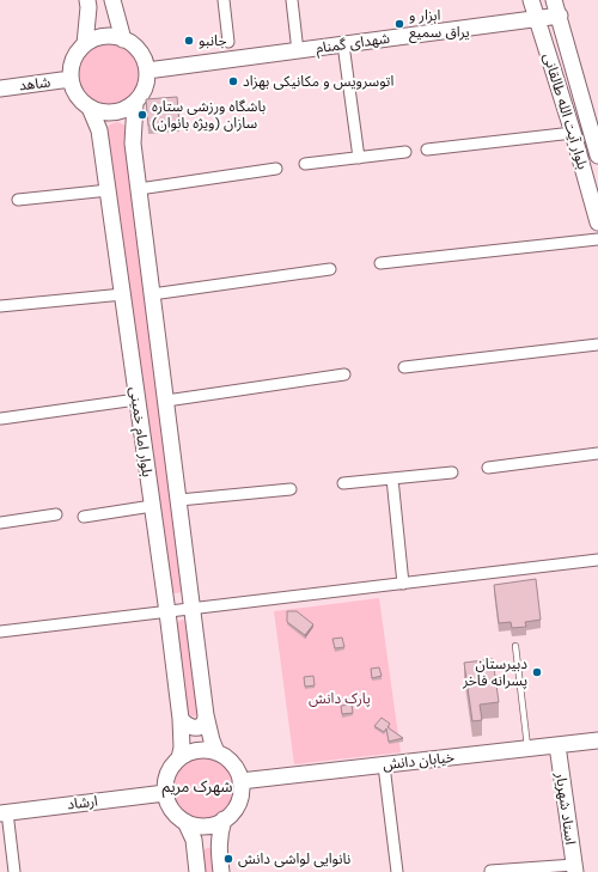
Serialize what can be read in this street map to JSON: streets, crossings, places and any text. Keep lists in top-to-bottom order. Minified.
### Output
{"streets":{"street":["شهدای گمنام","شاهد","بلوار آیت الله طالقانی","بلوار امام خمینی","خیابان دانش","ارشاد","استاد شهریار"]},"crossings":[["شهدای گمنام","شاهد"],["شهدای گمنام","بلوار آیت الله طالقانی"],["شهدای گمنام","بلوار امام خمینی"],["شاهد","بلوار امام خمینی"],["بلوار امام خمینی","خیابان دانش"],["بلوار امام خمینی","ارشاد"],["خیابان دانش","ارشاد"],["خیابان دانش","استاد شهریار"]],"districts":["شهرک مریم"],"parks":["پارک دانش"],"places":["ابزار و يراق سميع","جانبو","اتوسرویس و مکانیکی بهزاد","باشگاه ورزشی ستاره سازان (ویژه بانوان)","دبیرستان پسرانه فاخر","نانوایی لواشی دانش"]}
